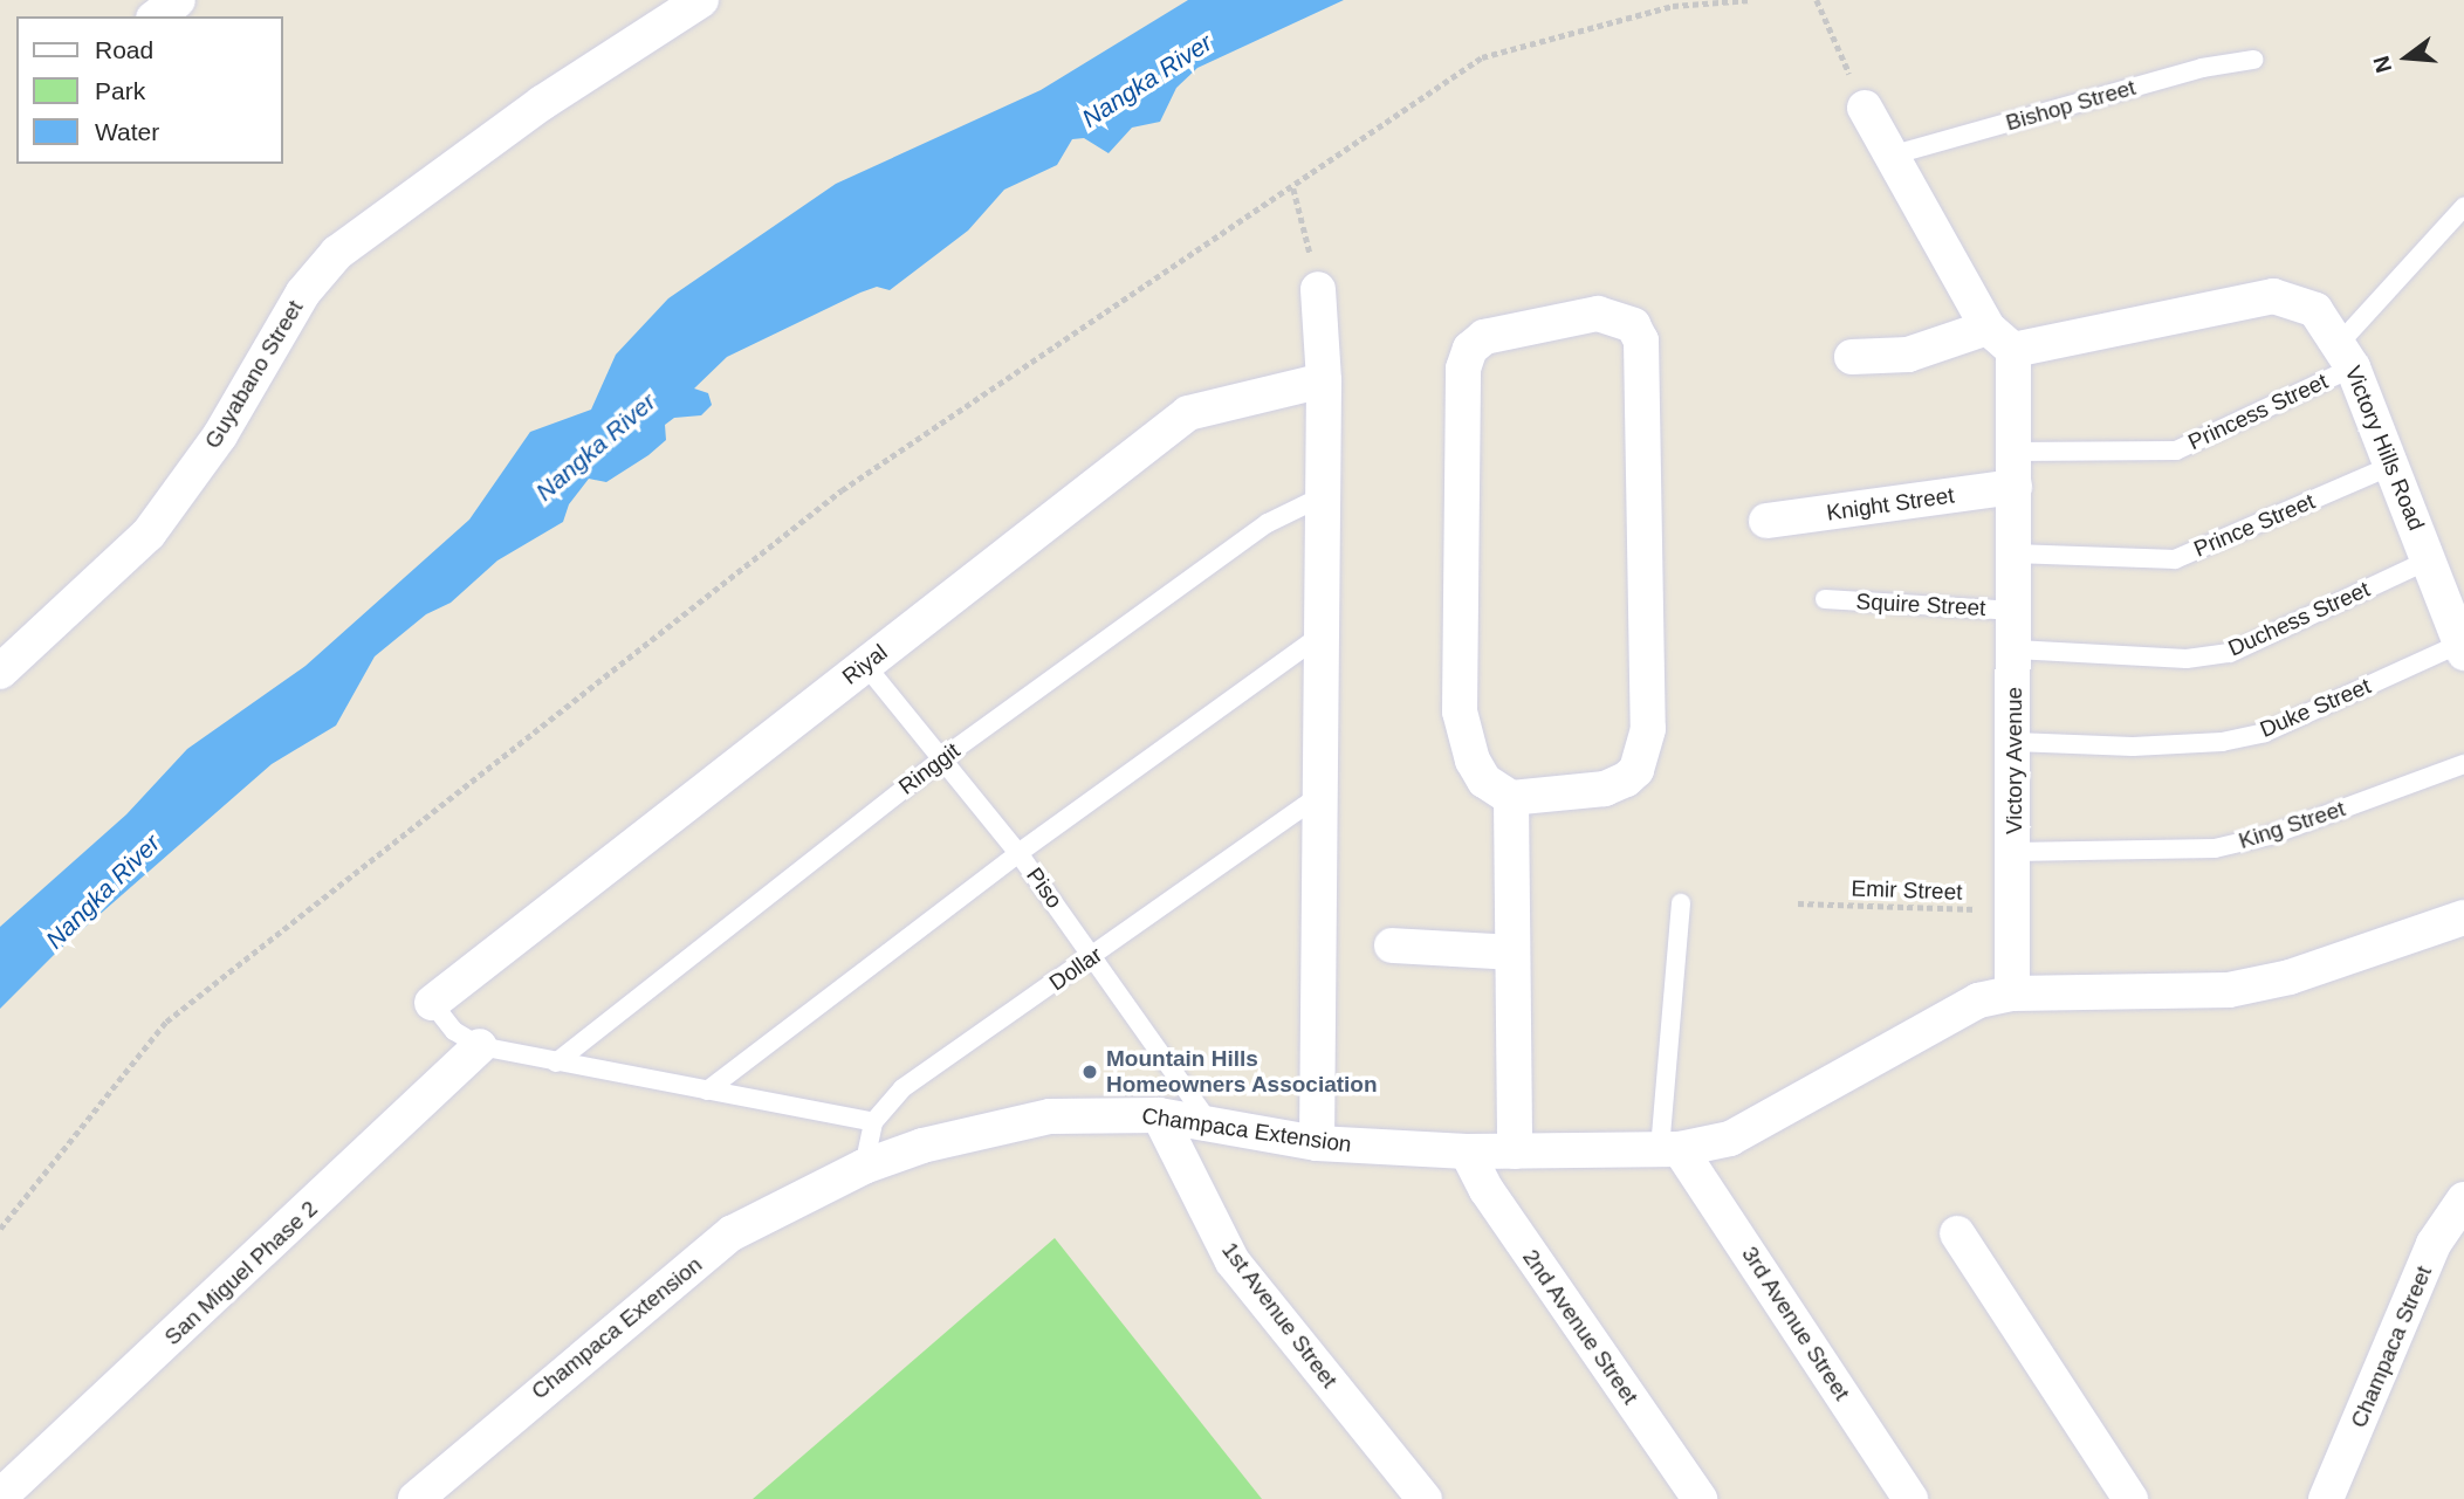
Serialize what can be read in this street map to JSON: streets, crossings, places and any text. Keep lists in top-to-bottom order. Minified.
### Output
{"streets":{"street":["Guyabano Street","Victory Hills Road","Knight Street","Riyal","Victory Avenue","Champaca Extension","San Miguel Phase 2","1st Avenue Street","3rd Avenue Street","2nd Avenue Street","Champaca Street"],"lane":["Bishop Street","Princess Street","Prince Street","Squire Street","Duchess Street","Duke Street","Ringgit","King Street","Piso","Dollar"],"path":["Emir Street"]},"crossings":[["Bishop Street","Victory Avenue"],["Princess Street","Victory Hills Road"],["Princess Street","Victory Avenue"],["Victory Hills Road","Prince Street"],["Victory Hills Road","Duchess Street"],["Victory Hills Road","Duke Street"],["Victory Hills Road","Victory Avenue"],["Knight Street","Victory Avenue"],["Prince Street","Victory Avenue"],["Squire Street","Victory Avenue"],["Duchess Street","Victory Avenue"],["Riyal","Piso"],["Duke Street","Victory Avenue"],["Victory Avenue","King Street"],["Victory Avenue","Emir Street"],["Victory Avenue","Champaca Extension"],["Ringgit","Piso"],["Piso","Dollar"],["Piso","Champaca Extension"],["Dollar","Champaca Extension"],["Champaca Extension","1st Avenue Street"],["Champaca Extension","3rd Avenue Street"],["Champaca Extension","2nd Avenue Street"]],"water":["Nangka River"],"places":["Mountain Hills Homeowners Association"],"legend":["Road","Park","Water"],"north":"left"}
